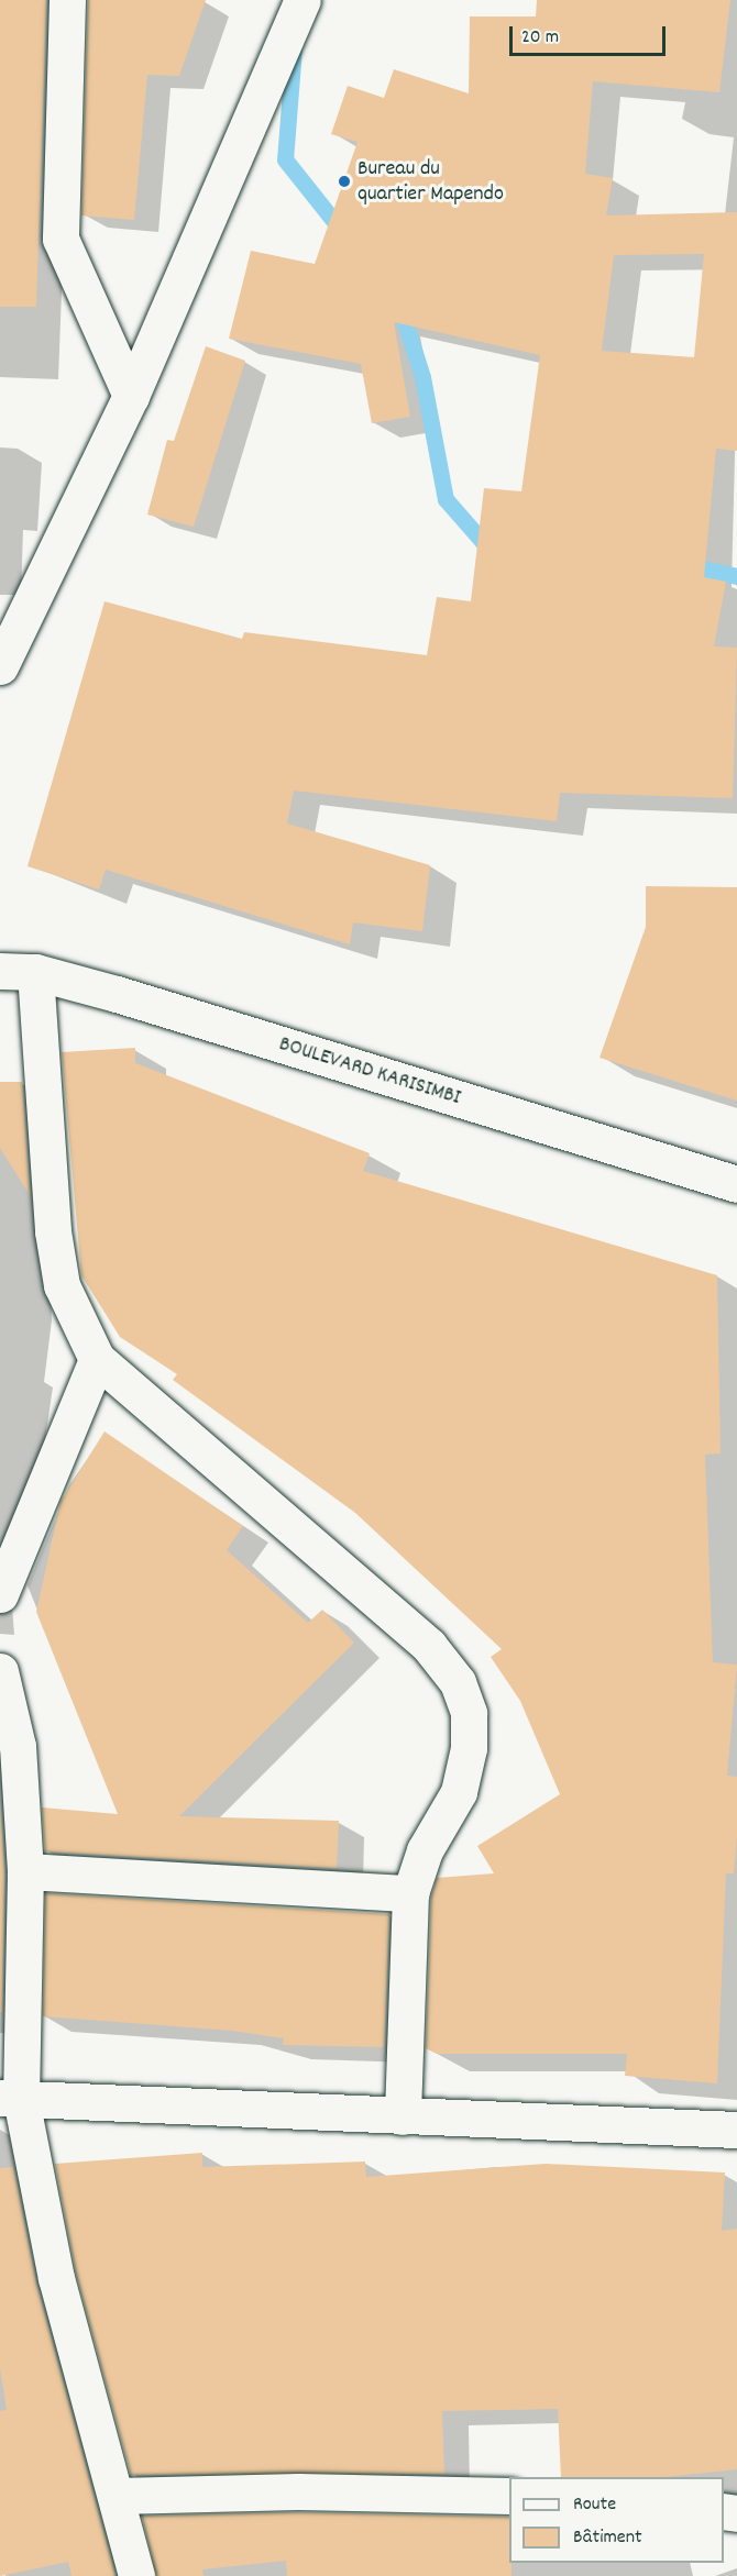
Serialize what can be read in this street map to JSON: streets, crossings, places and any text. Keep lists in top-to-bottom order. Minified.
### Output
{"streets":{"street":["BOULEVARD KARISIMBI"]},"places":["Bureau du quartier Mapendo"],"legend":["Route","Bâtiment"],"scale_bar":"20 m"}
